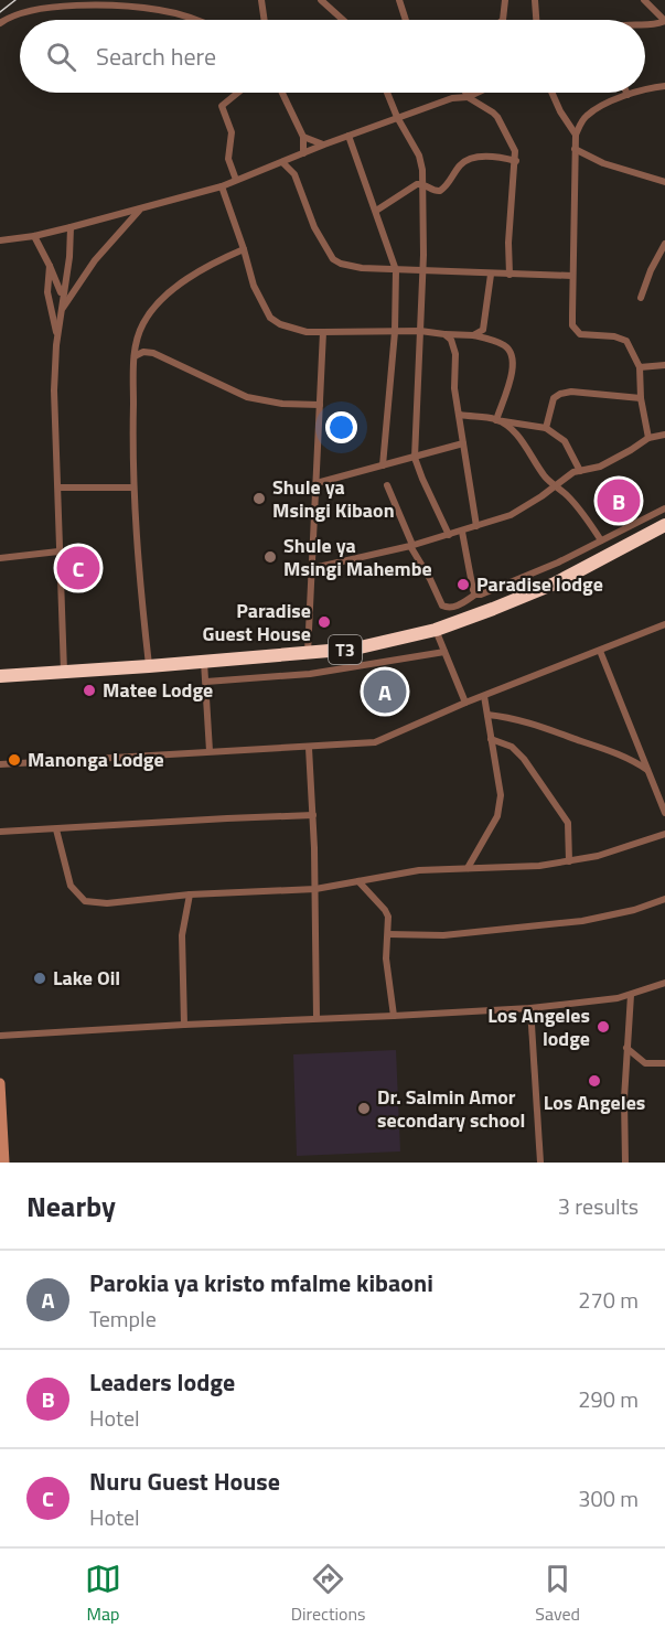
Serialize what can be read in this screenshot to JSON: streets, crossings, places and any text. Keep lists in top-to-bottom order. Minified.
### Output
{"streets":{"highway":["T3"]},"places":["Shule ya Msingi Kibaon","Shule ya Msingi Mahembe","Paradise lodge","Paradise Guest House","Matee Lodge","Manonga Lodge","Lake Oil","Los Angeles lodge","Los Angeles","Dr. Salmin Amor secondary school"],"page":{"search":"Search here","pins":["B","C","A"],"heading":["Nearby","3 results"],"list":[{"mark":"A","name":"Parokia ya kristo mfalme kibaoni","note":"Temple","value":"270 m"},{"mark":"B","name":"Leaders lodge","note":"Hotel","value":"290 m"},{"mark":"C","name":"Nuru Guest House","note":"Hotel","value":"300 m"}],"nav":["Map","Directions","Saved"]}}
